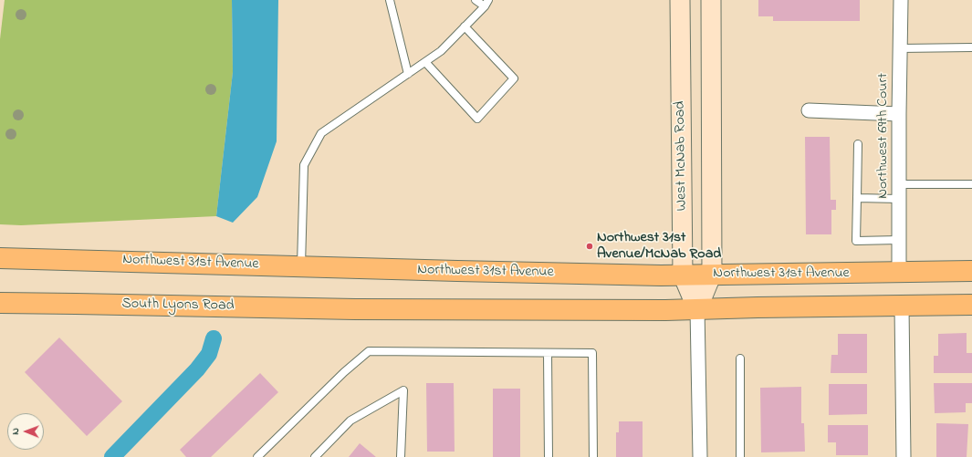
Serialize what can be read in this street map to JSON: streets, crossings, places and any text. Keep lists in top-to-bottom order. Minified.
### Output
{"streets":{"main road":["West McNab Road","Northwest 31st Avenue","South Lyons Road"],"street":["Northwest 69th Court"]},"crossings":[["Northwest 69th Court","Northwest 31st Avenue"],["West McNab Road","Northwest 31st Avenue"],["West McNab Road","South Lyons Road"]],"places":["Northwest 31st Avenue/McNab Road"],"north":"left"}
